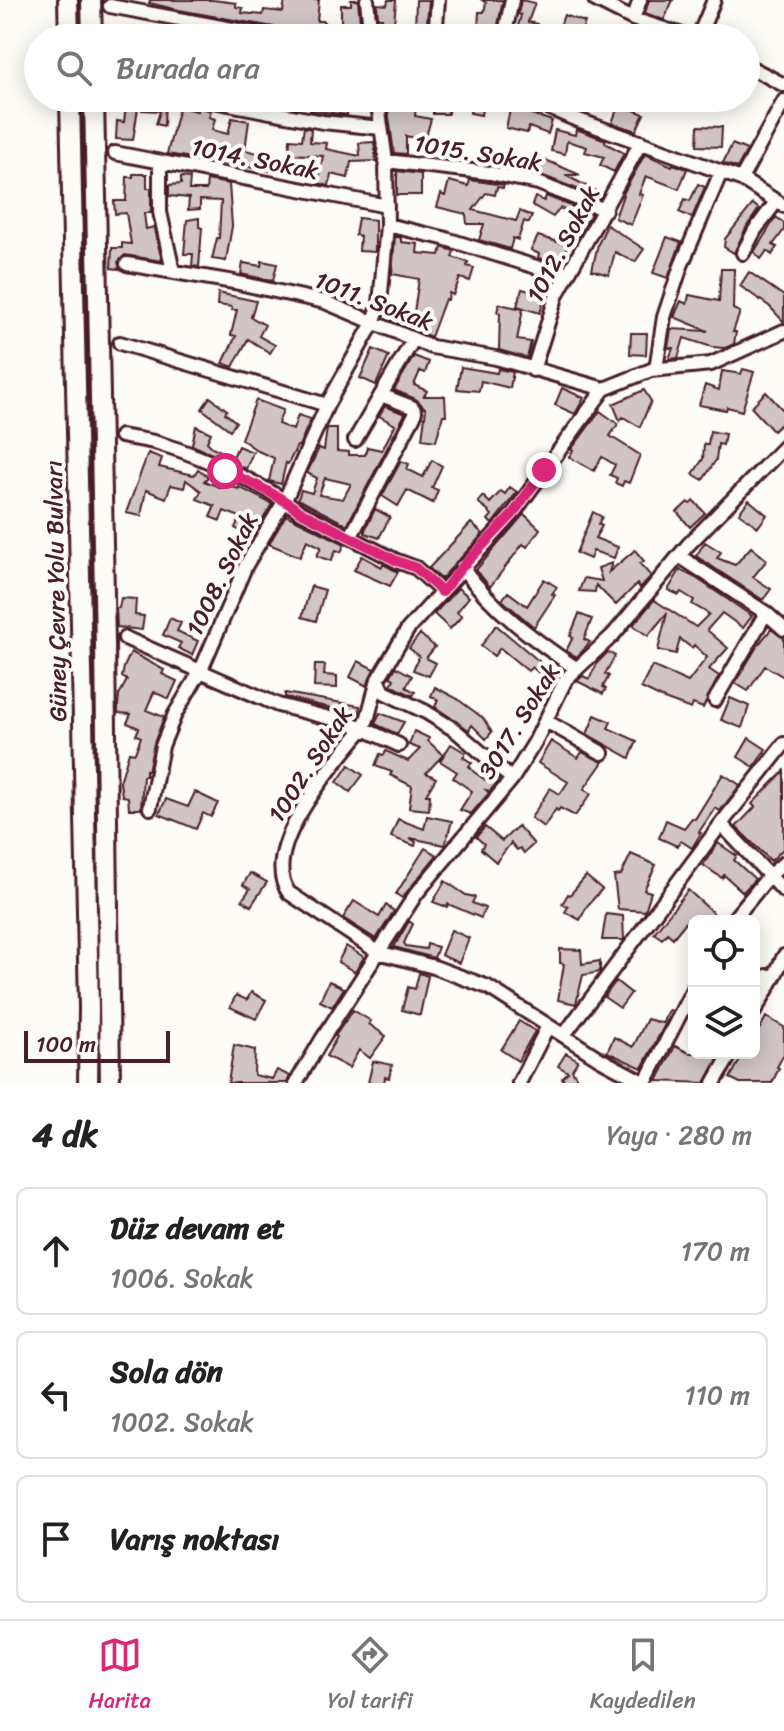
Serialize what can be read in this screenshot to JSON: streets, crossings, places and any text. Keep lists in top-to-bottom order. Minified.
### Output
{"streets":{"highway":["Güney Çevre Yolu Bulvarı"],"street":["1015. Sokak","1014. Sokak","1012. Sokak","1011. Sokak","1008. Sokak","3017. Sokak","1002. Sokak"]},"crossings":[["1015. Sokak","1012. Sokak"],["1015. Sokak","1008. Sokak"],["1014. Sokak","1008. Sokak"],["1012. Sokak","1011. Sokak"],["1011. Sokak","1008. Sokak"],["1011. Sokak","1002. Sokak"],["3017. Sokak","1002. Sokak"]],"scale_bar":"100 m","page":{"search":"Burada ara","scale":"100 m","heading":["4 dk","Yaya · 280 m"],"list":[["Düz devam et","1006. Sokak","170 m"],["Sola dön","1002. Sokak","110 m"],"Varış noktası"],"nav":["Harita","Yol tarifi","Kaydedilen"]}}
